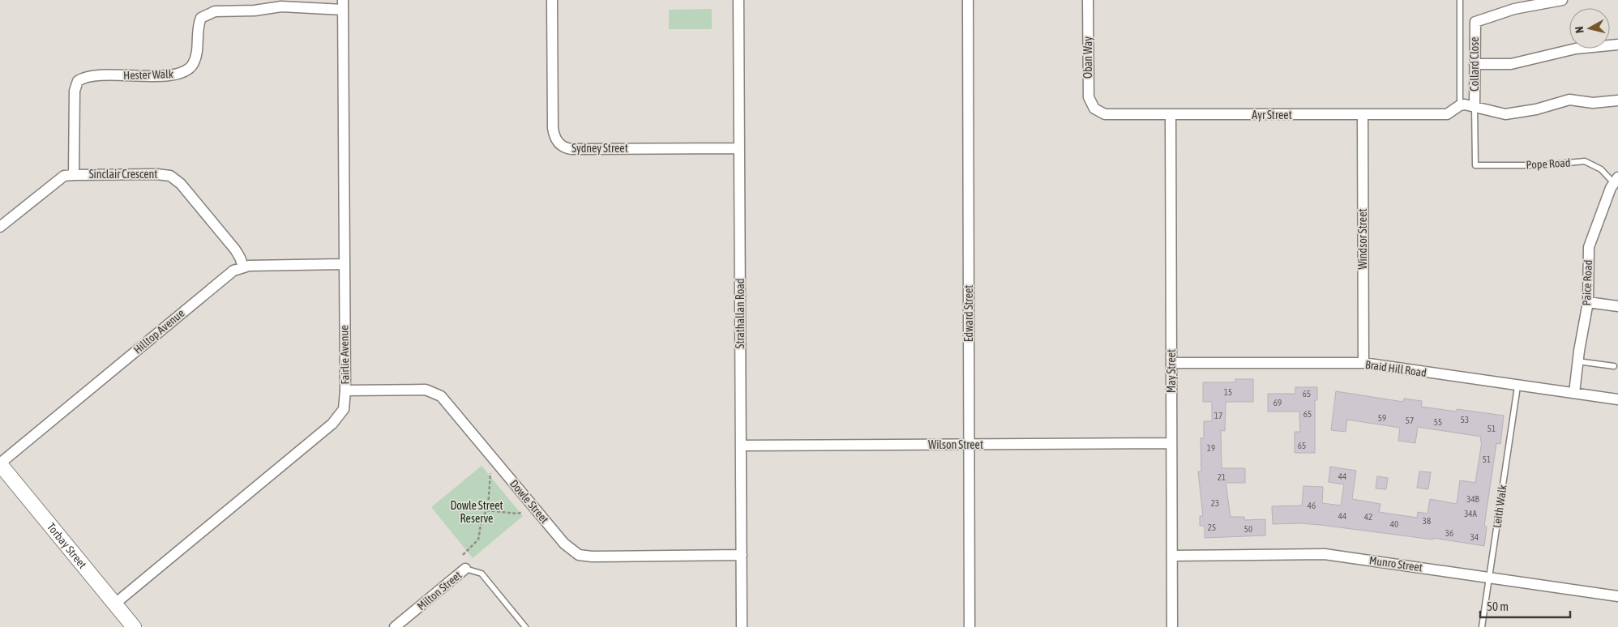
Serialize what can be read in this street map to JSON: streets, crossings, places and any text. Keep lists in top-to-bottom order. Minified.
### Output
{"streets":{"street":["Oban Way","Collard Close","Hester Walk","Ayr Street","Sydney Street","Sinclair Crescent","Windsor Street","Paice Road","Strathallan Road","Edward Street","Hilltop Avenue","Fairlie Avenue","Braid Hill Road","May Street","Wilson Street","Dowle Street","Torbay Street","Munro Street","Milton Street"],"lane":["Pope Road","Leith Walk"]},"crossings":[["Oban Way","Ayr Street"],["Collard Close","Ayr Street"],["Collard Close","Pope Road"],["Hester Walk","Sinclair Crescent"],["Hester Walk","Fairlie Avenue"],["Ayr Street","Windsor Street"],["Ayr Street","May Street"],["Sydney Street","Strathallan Road"],["Pope Road","Paice Road"],["Sinclair Crescent","Hilltop Avenue"],["Windsor Street","Braid Hill Road"],["Paice Road","Braid Hill Road"],["Strathallan Road","Wilson Street"],["Strathallan Road","Dowle Street"],["Edward Street","Wilson Street"],["Hilltop Avenue","Fairlie Avenue"],["Hilltop Avenue","Torbay Street"],["Fairlie Avenue","Dowle Street"],["Fairlie Avenue","Torbay Street"],["Braid Hill Road","May Street"],["Braid Hill Road","Leith Walk"],["May Street","Wilson Street"],["May Street","Munro Street"],["Leith Walk","Munro Street"]],"parks":["Dowle Street Reserve"],"house_numbers":["15","65","69","65","17","59","53","57","55","51","65","19","51","44","21","34B","23","46","34A","44","42","38","40","25","50","36","34"],"scale_bar":"50 m","north":"left"}
